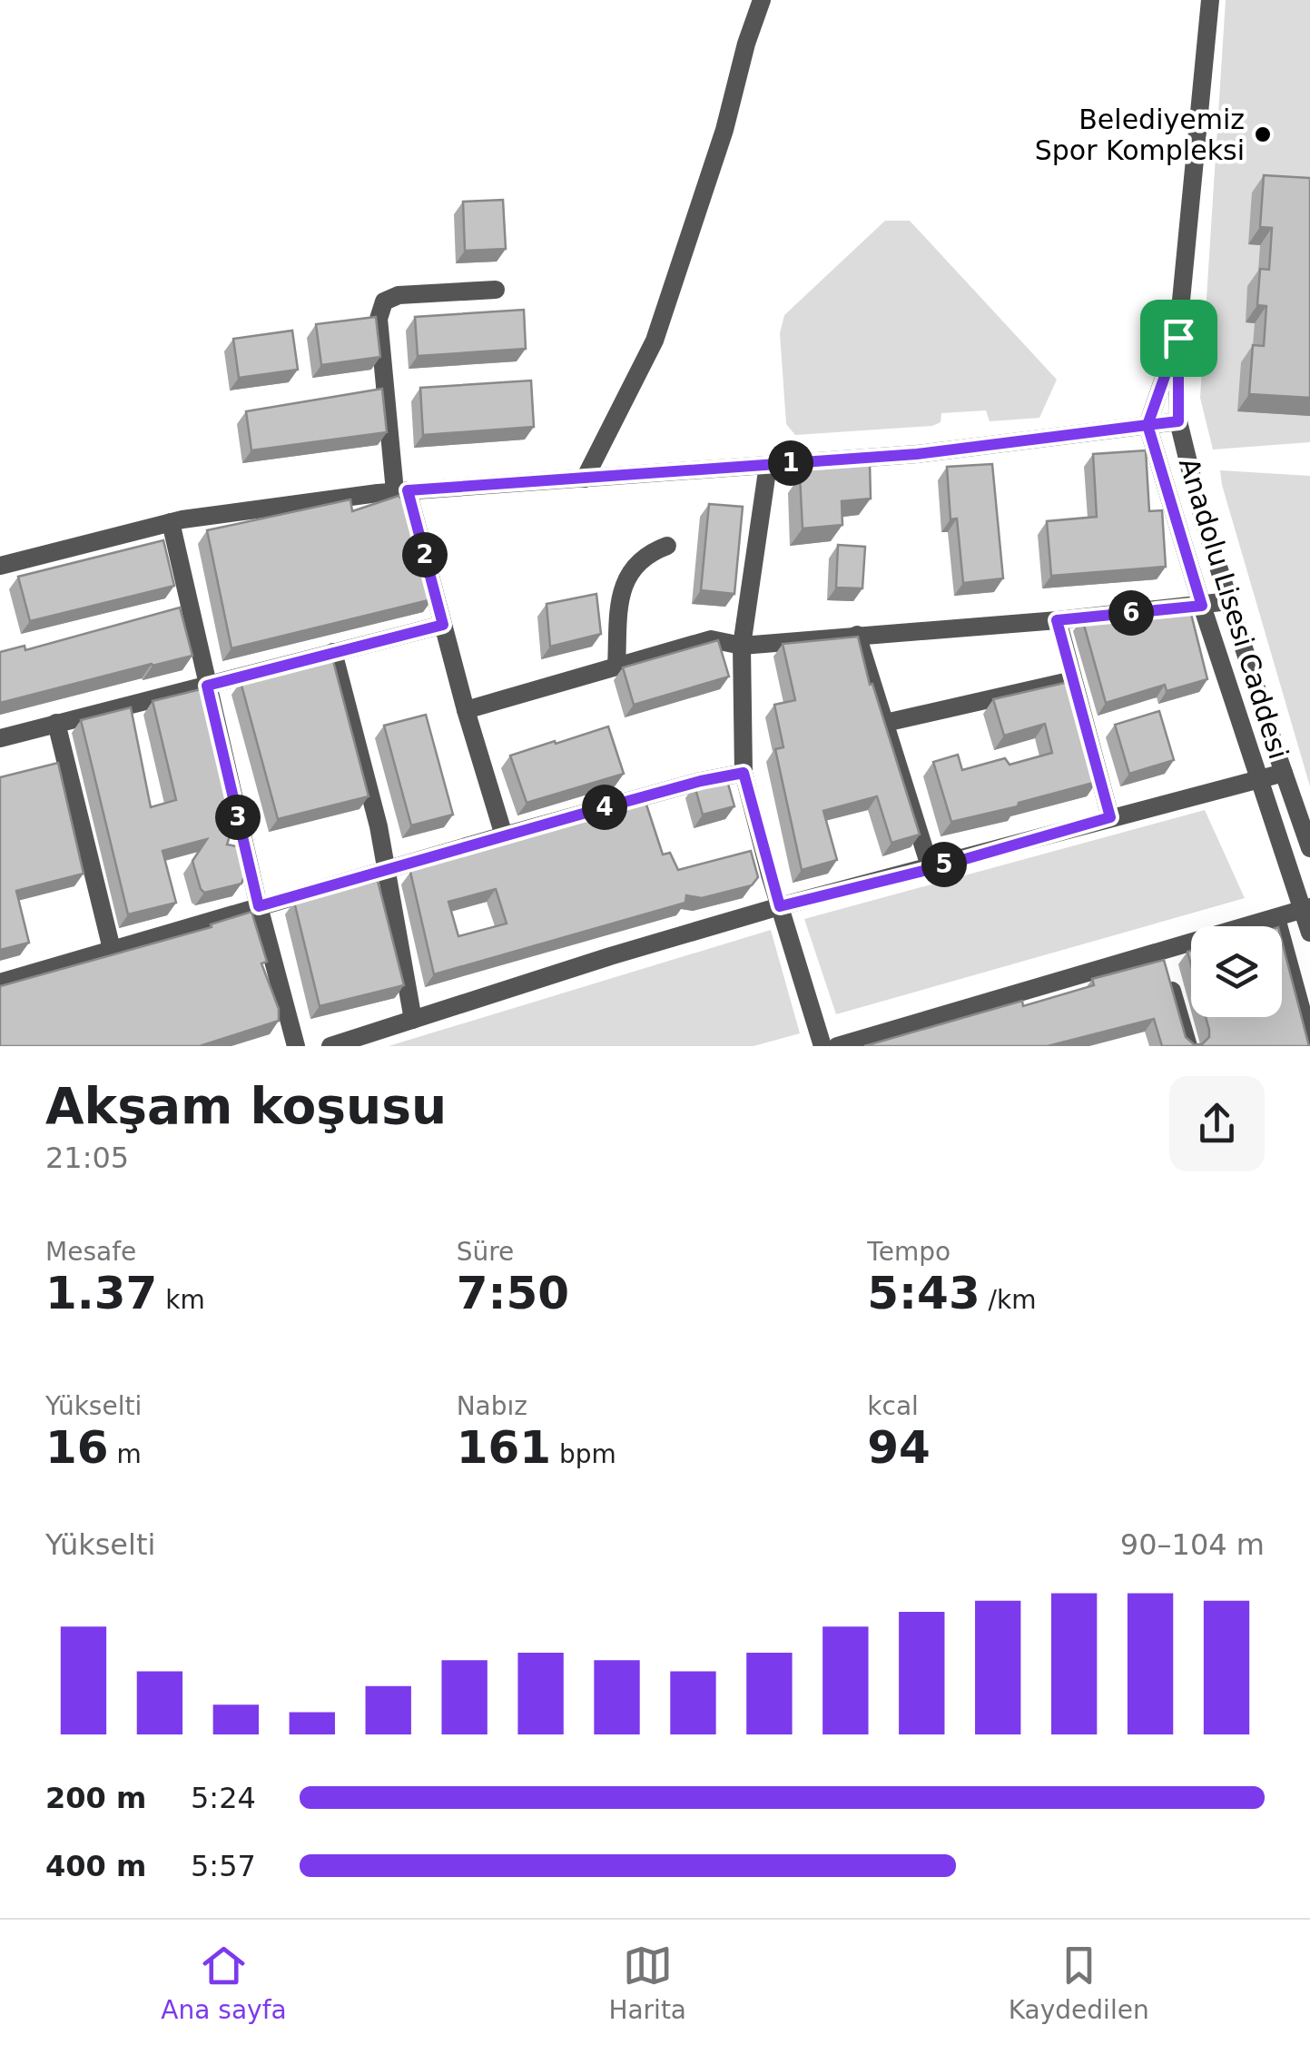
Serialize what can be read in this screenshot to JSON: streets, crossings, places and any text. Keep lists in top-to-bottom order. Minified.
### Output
{"streets":{"street":["Anadolu Lisesi Caddesi"]},"places":["Belediyemiz Spor Kompleksi"],"page":{"pins":["1","2","6","4","3","5"],"heading":["Akşam koşusu","21:05"],"stats":[["Mesafe","1.37 km"],["Süre","7:50"],["Tempo","5:43 /km"],["Yükselti","16 m"],["Nabız","161 bpm"],["kcal","94"]],"chart":["Yükselti","90–104 m"],"list":[{"name":"200 m","note":"5:24"},{"name":"400 m","note":"5:57"}],"tabs":["Ana sayfa","Harita","Kaydedilen"]}}
